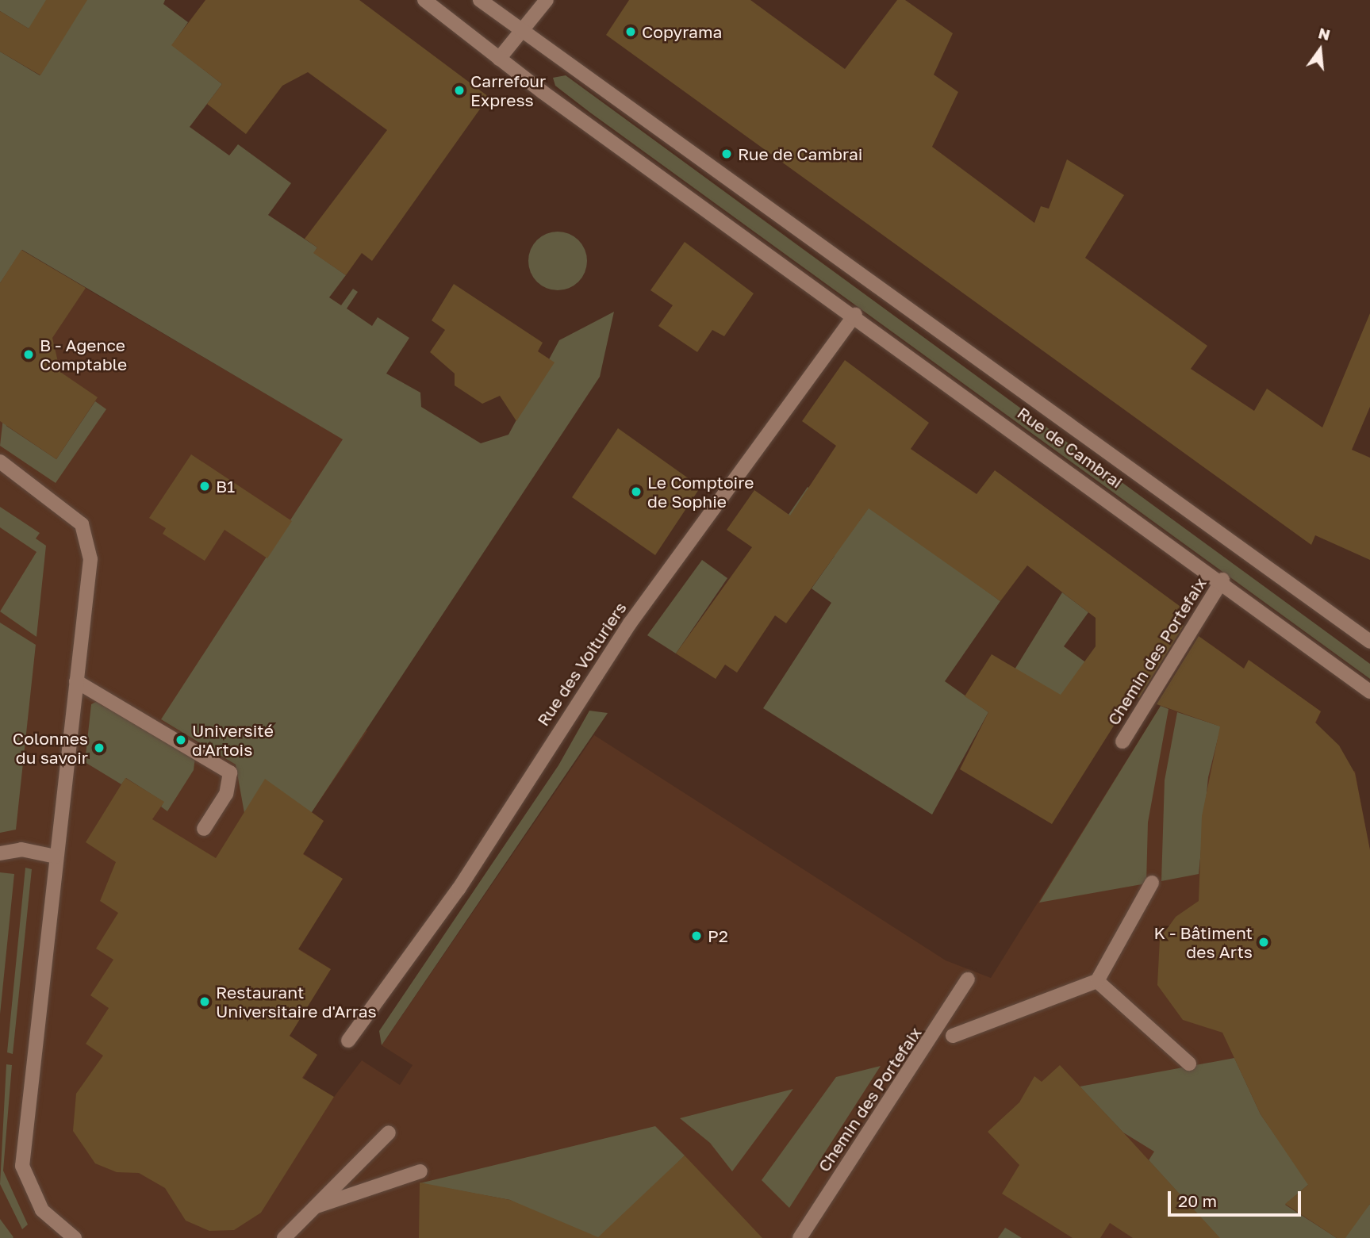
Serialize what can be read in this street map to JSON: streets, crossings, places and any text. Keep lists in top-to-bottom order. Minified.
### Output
{"streets":{"main road":["Rue de Cambrai","Chemin des Portefaix","Rue des Voituriers"]},"crossings":[["Rue de Cambrai","Chemin des Portefaix"],["Rue de Cambrai","Rue des Voituriers"]],"places":["Copyrama","Carrefour Express","Rue de Cambrai","B - Agence Comptable","B1","Le Comptoire de Sophie","Université d'Artois","Colonnes du savoir","P2","K - Bâtiment des Arts","Restaurant Universitaire d'Arras"],"scale_bar":"20 m","north":"top"}
